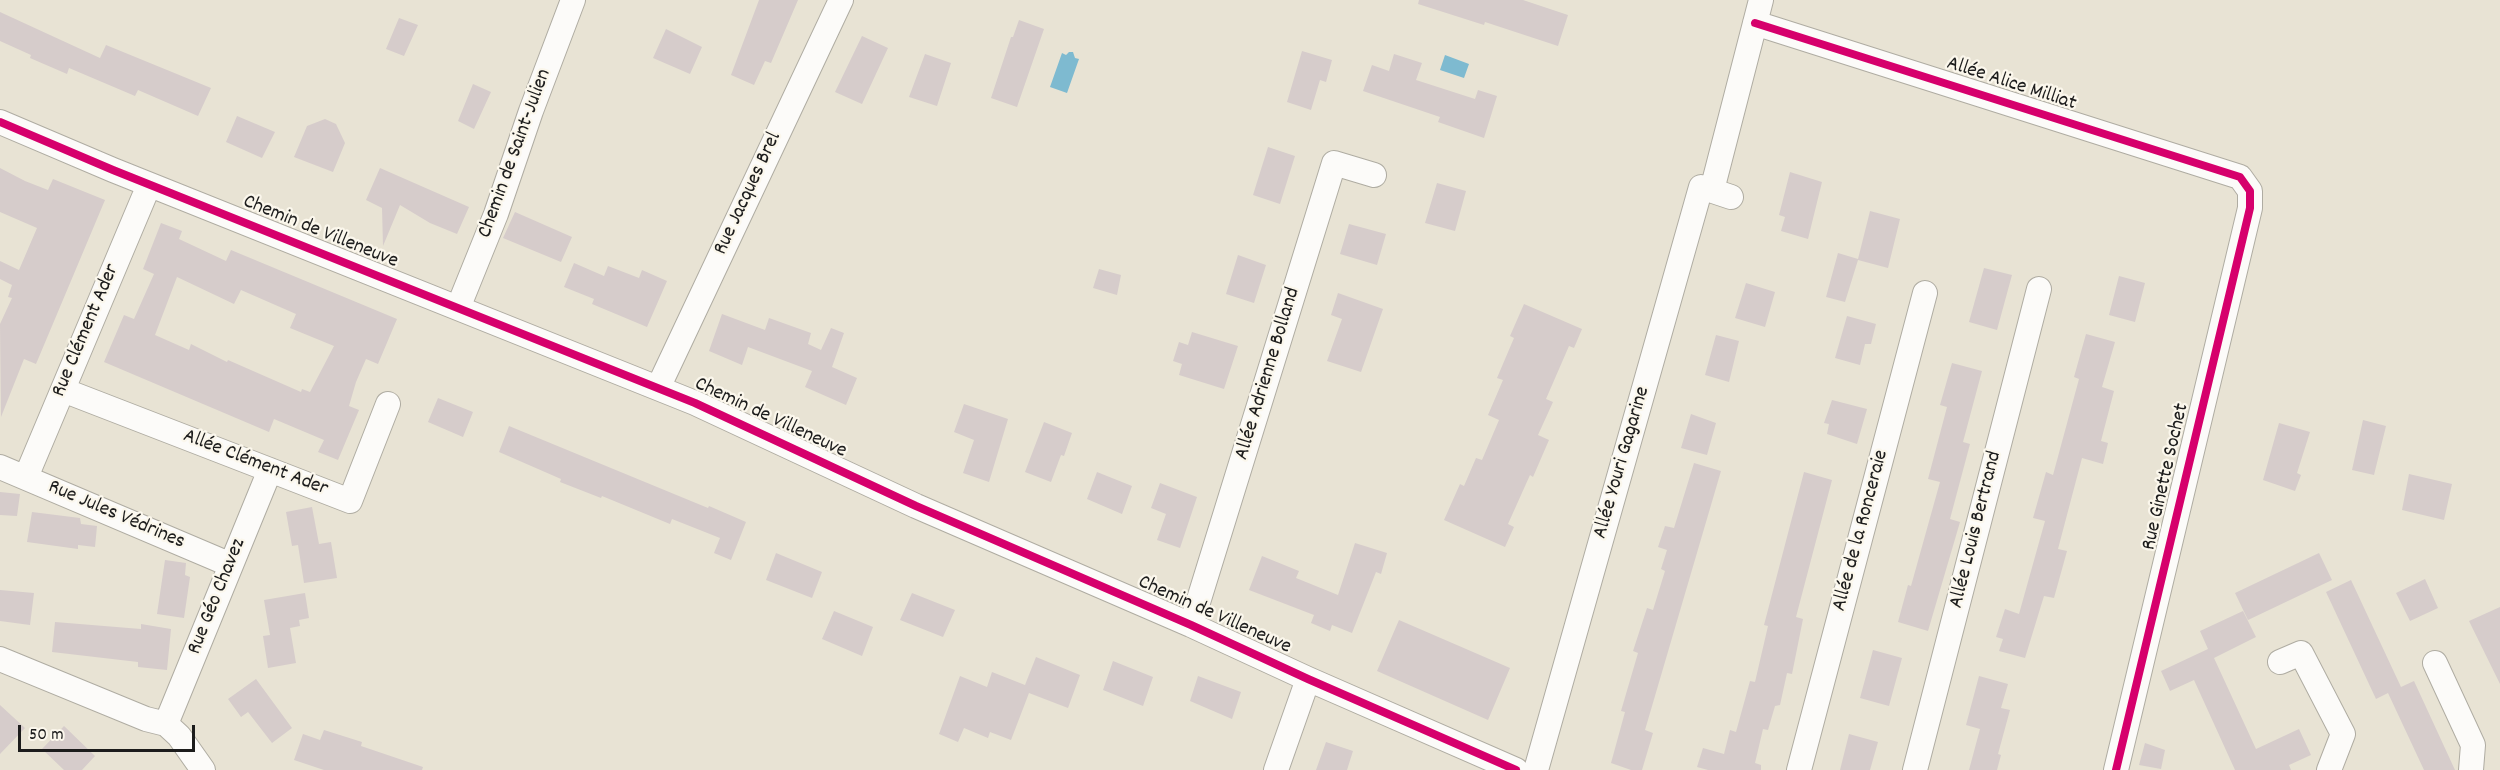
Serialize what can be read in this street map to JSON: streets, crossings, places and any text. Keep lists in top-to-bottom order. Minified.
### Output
{"streets":{"street":["Allée Alice Milliat","Chemin de Saint-Julien","Rue Jacques Brel","Chemin de Villeneuve","Rue Clément Ader","Allée Adrienne Bolland","Allée Youri Gagarine","Allée Clément Ader","Rue Ginette Sochet","Rue Jules Védrines","Allée Louis Bertrand","Allée de la Ronceraie","Rue Géo Chavez"]},"crossings":[["Allée Alice Milliat","Allée Youri Gagarine"],["Allée Alice Milliat","Rue Ginette Sochet"],["Chemin de Saint-Julien","Chemin de Villeneuve"],["Rue Jacques Brel","Chemin de Villeneuve"],["Chemin de Villeneuve","Rue Clément Ader"],["Chemin de Villeneuve","Allée Adrienne Bolland"],["Rue Clément Ader","Allée Clément Ader"],["Rue Clément Ader","Rue Jules Védrines"],["Allée Clément Ader","Rue Géo Chavez"],["Rue Jules Védrines","Rue Géo Chavez"]],"scale_bar":"50 m"}
